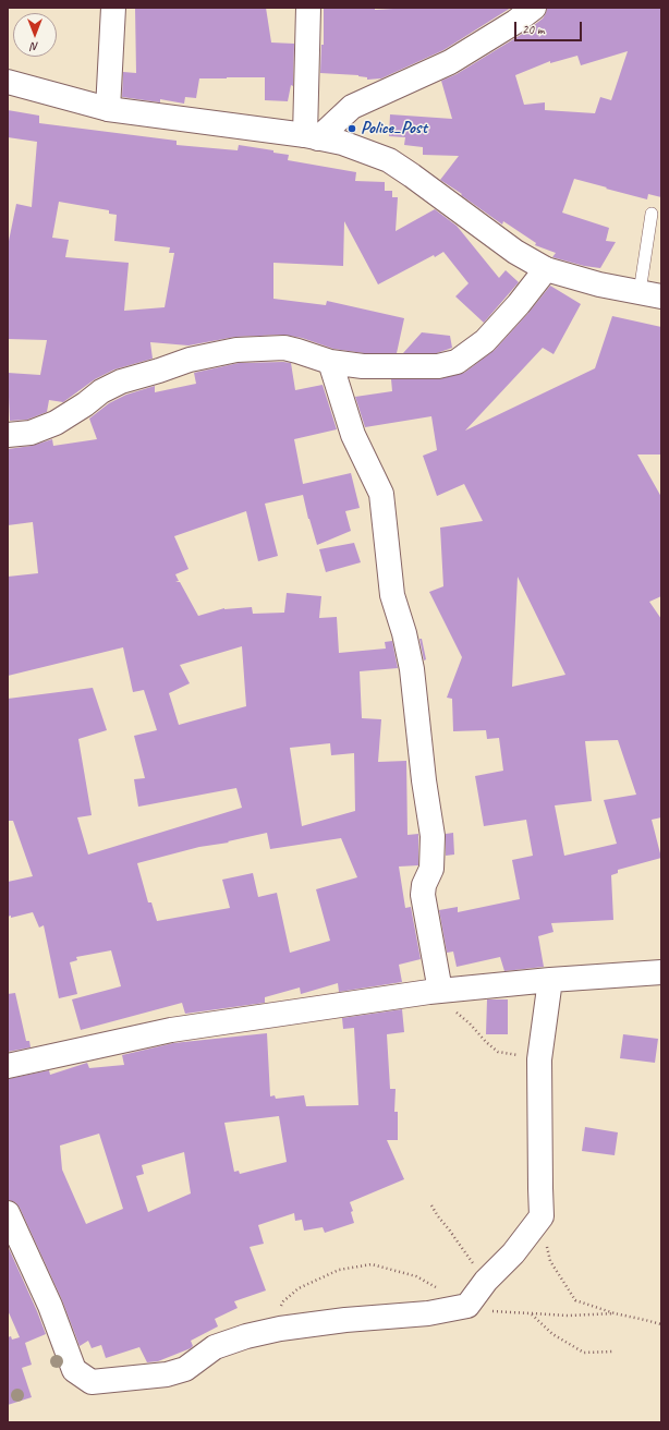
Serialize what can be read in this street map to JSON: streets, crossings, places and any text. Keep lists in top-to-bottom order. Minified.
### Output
{"places":["Police_Post"],"scale_bar":"20 m","north":"bottom"}
